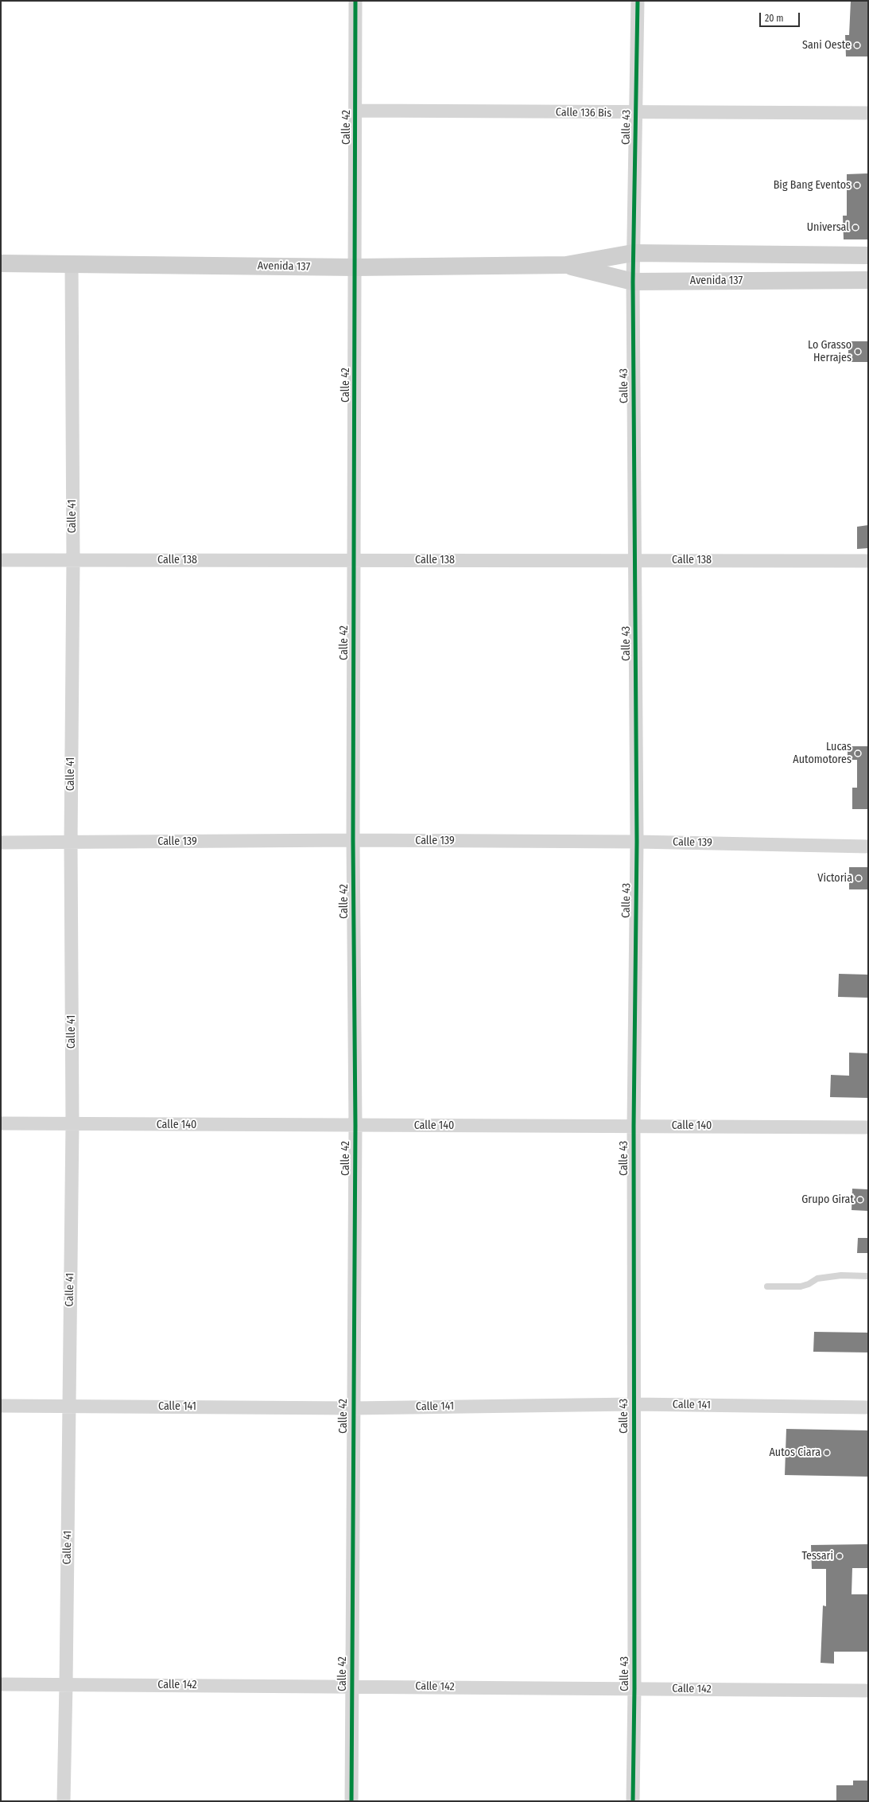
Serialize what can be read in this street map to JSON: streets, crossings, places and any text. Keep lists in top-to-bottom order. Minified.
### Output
{"streets":{"street":["Calle 136 Bis","Calle 42","Calle 43","Avenida 137","Calle 41","Calle 138","Calle 139","Calle 140","Calle 141","Calle 142"]},"crossings":[["Calle 136 Bis","Calle 42"],["Calle 136 Bis","Calle 43"],["Calle 42","Avenida 137"],["Calle 42","Calle 138"],["Calle 42","Calle 139"],["Calle 42","Calle 140"],["Calle 42","Calle 141"],["Calle 42","Calle 142"],["Calle 43","Avenida 137"],["Calle 43","Calle 138"],["Calle 43","Calle 139"],["Calle 43","Calle 140"],["Calle 43","Calle 141"],["Calle 43","Calle 142"],["Avenida 137","Calle 41"],["Calle 41","Calle 138"],["Calle 41","Calle 139"],["Calle 41","Calle 140"],["Calle 41","Calle 141"],["Calle 41","Calle 142"]],"places":["Sani Oeste","Big Bang Eventos","Universal","Lo Grasso Herrajes","Lucas Automotores","Victoria","Grupo Girat","Autos Ciara","Tessari"],"scale_bar":"20 m"}
